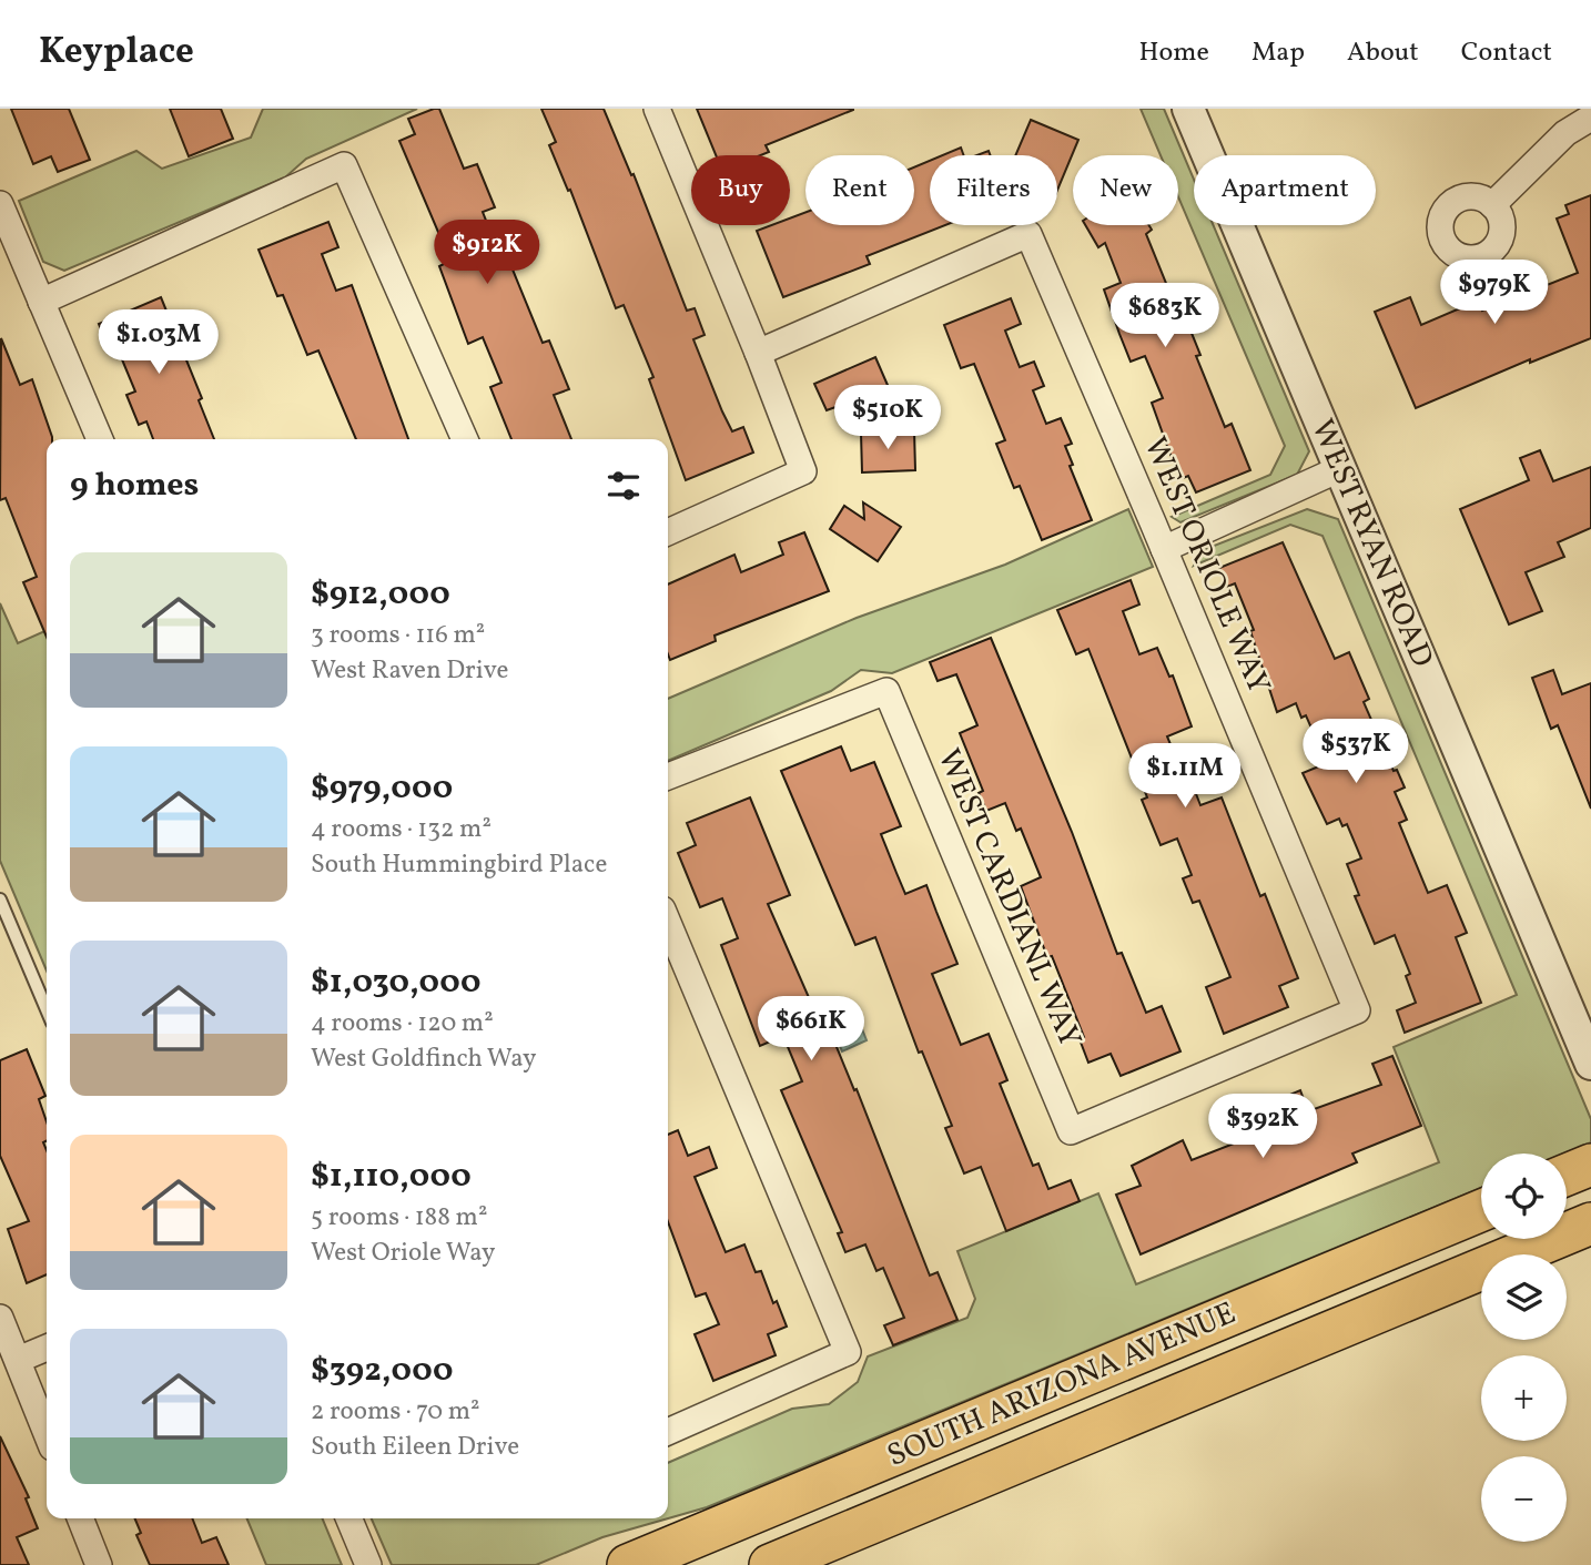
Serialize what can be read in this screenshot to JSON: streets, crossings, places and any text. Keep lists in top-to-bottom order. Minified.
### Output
{"streets":{"main road":["SOUTH ARIZONA AVENUE"],"street":["WEST RYAN ROAD","WEST ORIOLE WAY","WEST CARDIANL WAY"]},"crossings":[["WEST ORIOLE WAY","WEST CARDIANL WAY"]],"page":{"header":"Keyplace","nav":["Home","Map","About","Contact"],"chip":["Buy","Rent","Filters","New","Apartment"],"price":["$912K","$979K","$683K","$1.03M","$510K","$537K","$1.11M","$661K","$392K"],"heading":"9 homes","list":[{"name":"$912,000","note":"3 rooms · 116 m² · West Raven Drive"},{"name":"$979,000","note":"4 rooms · 132 m² · South Hummingbird Place"},{"name":"$1,030,000","note":"4 rooms · 120 m² · West Goldfinch Way"},{"name":"$1,110,000","note":"5 rooms · 188 m² · West Oriole Way"},{"name":"$392,000","note":"2 rooms · 70 m² · South Eileen Drive"}],"map_buttons":["+","−"]}}
